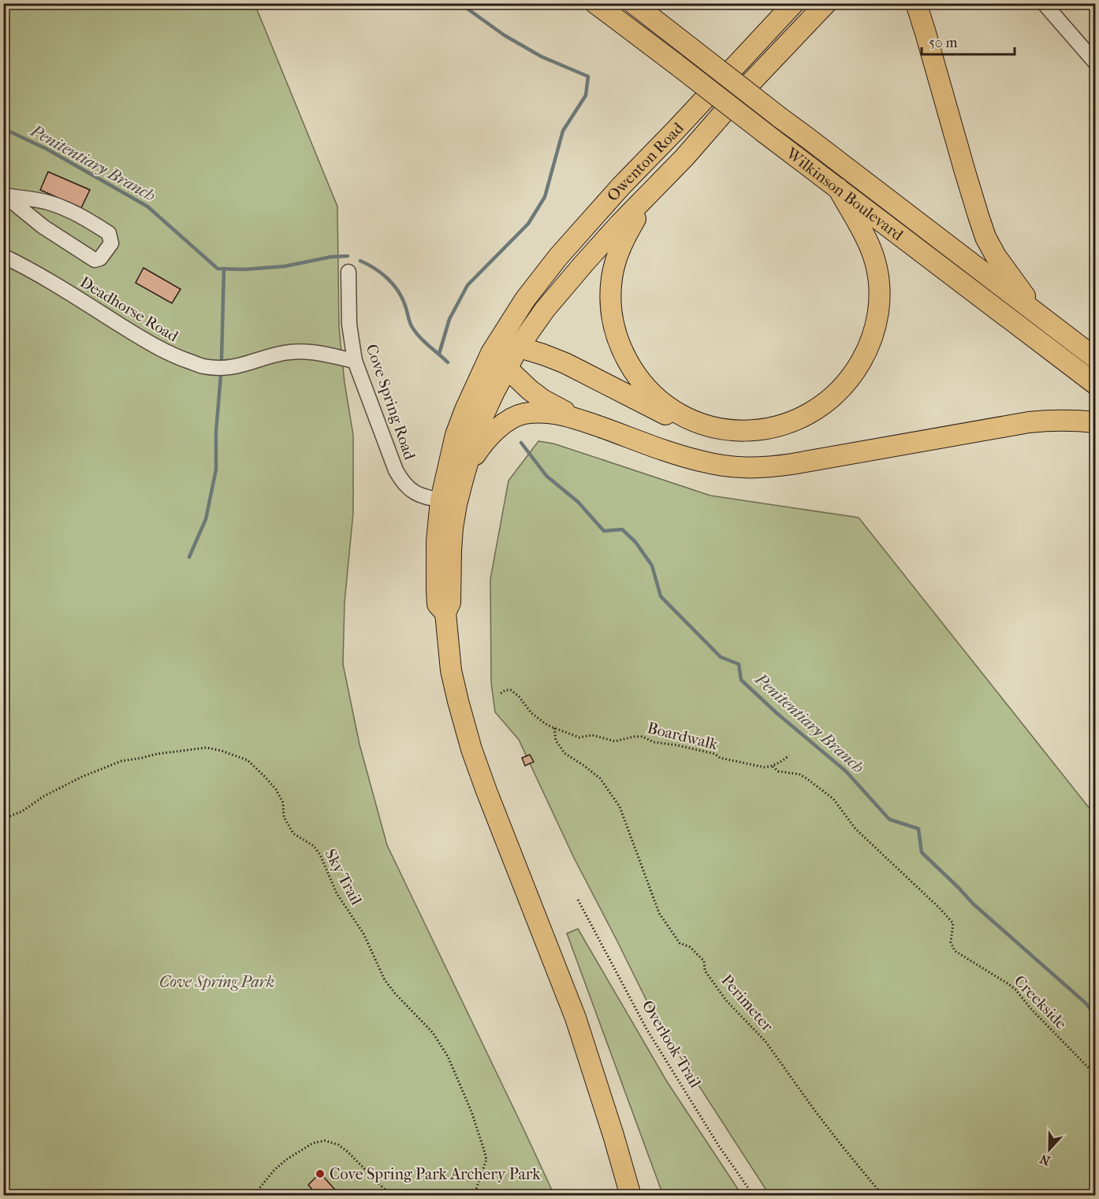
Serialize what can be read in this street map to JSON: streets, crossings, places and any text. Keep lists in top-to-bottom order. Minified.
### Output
{"streets":{"highway":["Owenton Road","Wilkinson Boulevard"],"street":["Deadhorse Road","Cove Spring Road"],"path":["Boardwalk","Sky Trail","Creekside","Perimeter","Overlook Trail"]},"crossings":[["Owenton Road","Cove Spring Road"],["Deadhorse Road","Cove Spring Road"],["Boardwalk","Creekside"],["Boardwalk","Perimeter"]],"water":["Penitentiary Branch"],"parks":["Cove Spring Park"],"places":["Cove Spring Park Archery Park"],"scale_bar":"50 m","north":"bottom"}
